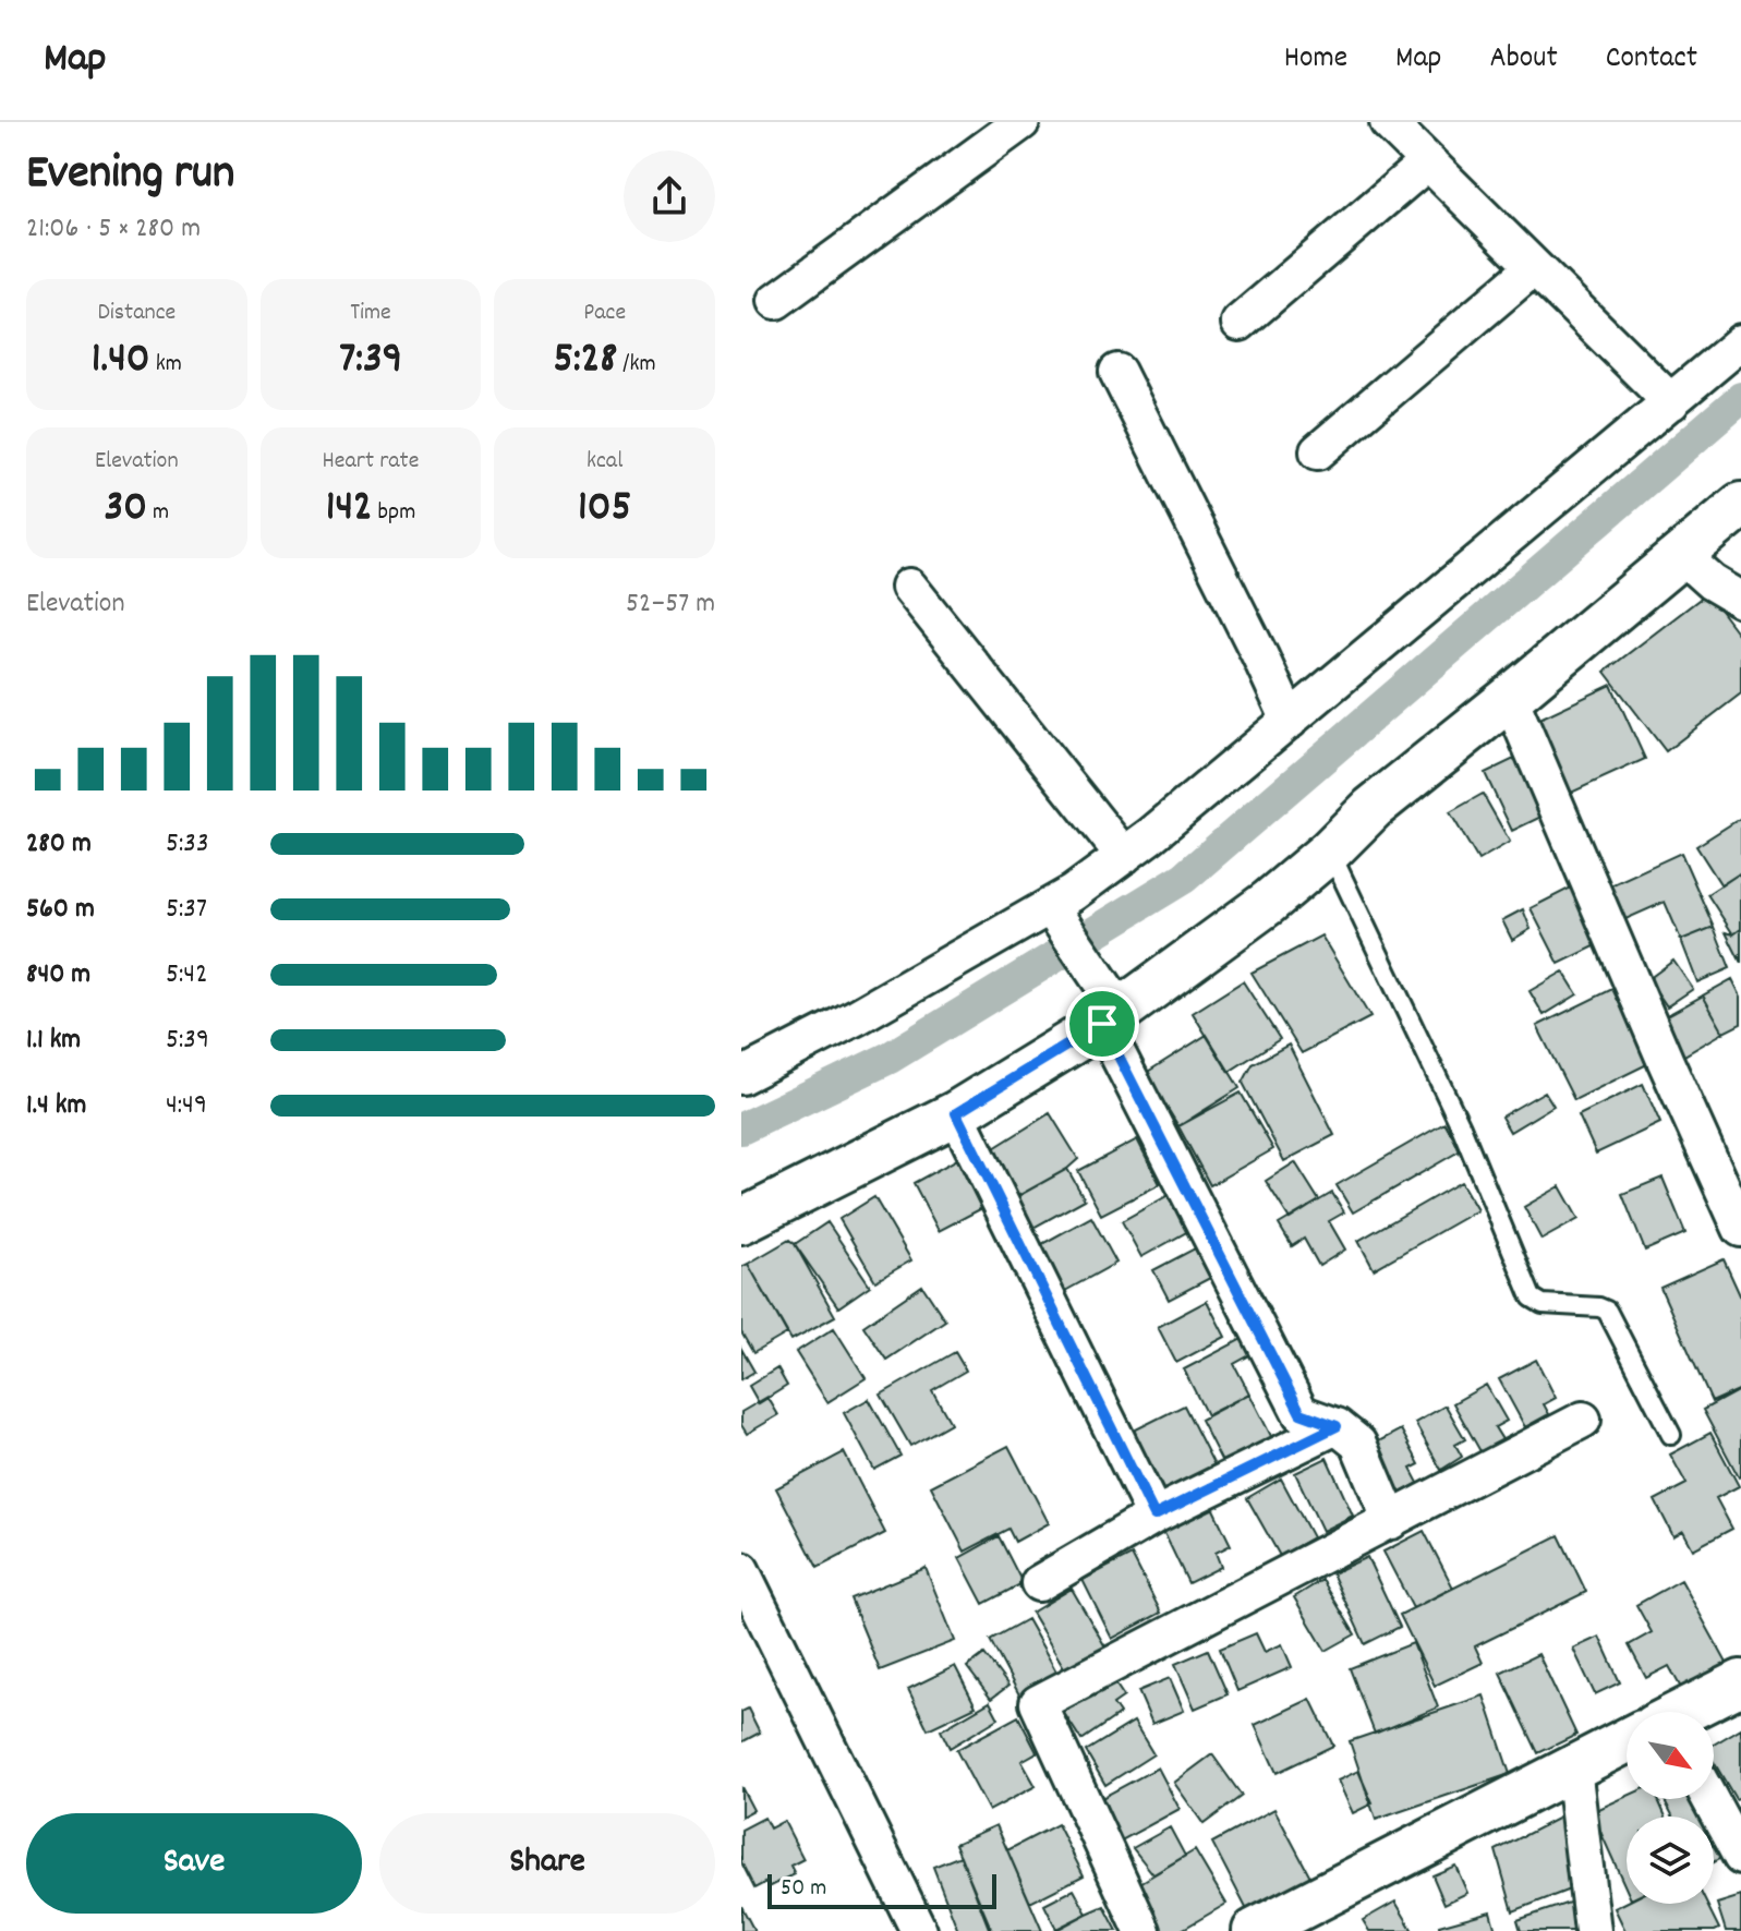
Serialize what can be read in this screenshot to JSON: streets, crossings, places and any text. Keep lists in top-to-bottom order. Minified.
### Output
{"scale_bar":"50 m","north":"bottom right","page":{"header":"Map","nav":["Home","Map","About","Contact"],"heading":["Evening run","21:06 · 5 × 280 m"],"stats":[["Distance","1.40 km"],["Time","7:39"],["Pace","5:28 /km"],["Elevation","30 m"],["Heart rate","142 bpm"],["kcal","105"]],"chart":["Elevation","52–57 m"],"list":[{"name":"280 m","note":"5:33"},{"name":"560 m","note":"5:37"},{"name":"840 m","note":"5:42"},{"name":"1.1 km","note":"5:39"},{"name":"1.4 km","note":"4:49"}],"buttons":["Save","Share"],"scale":"50 m"}}
